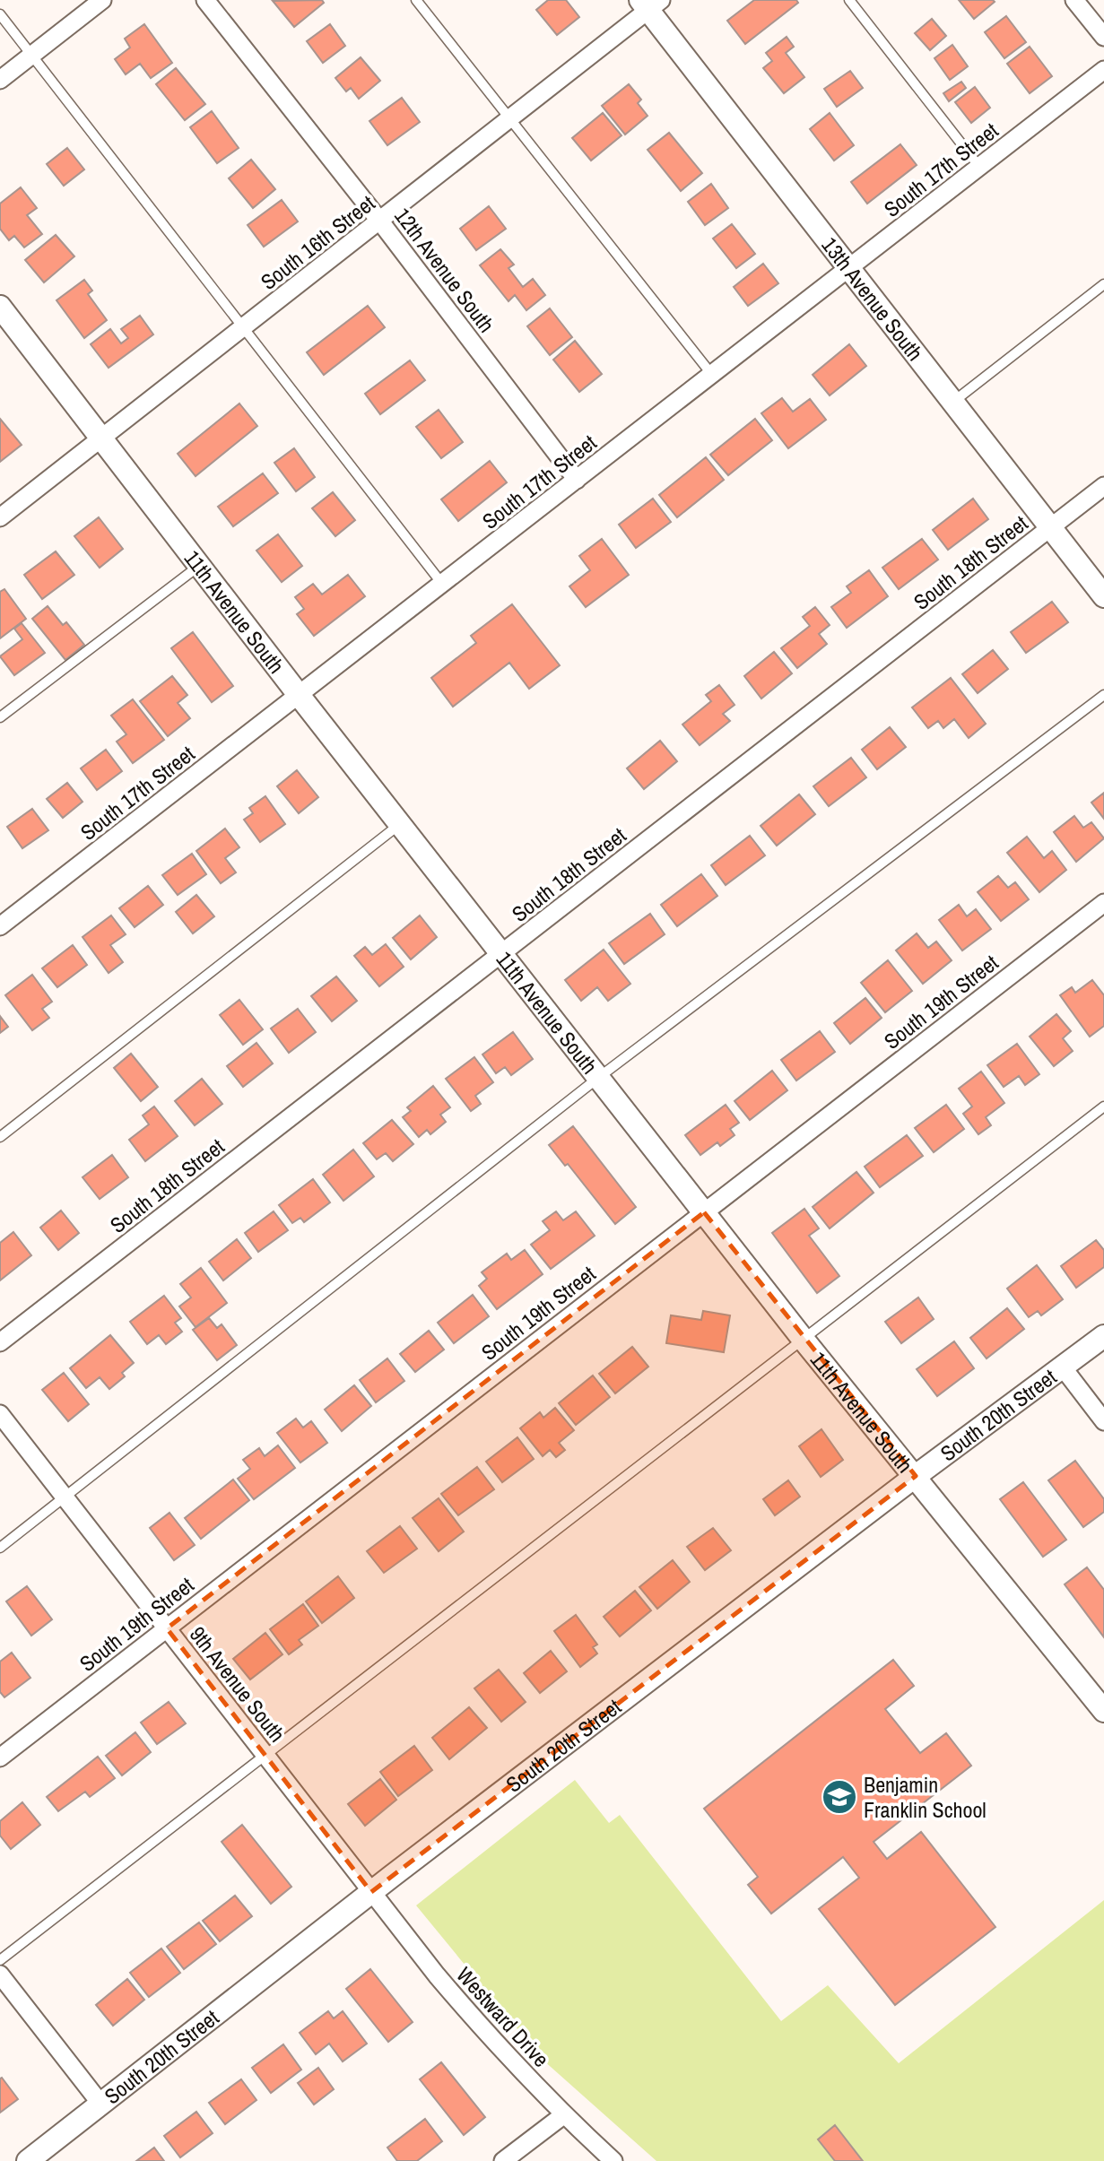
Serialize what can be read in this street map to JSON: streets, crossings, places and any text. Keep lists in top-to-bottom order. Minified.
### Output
{"streets":{"street":["South 17th Street","South 16th Street","12th Avenue South","13th Avenue South","South 18th Street","11th Avenue South","South 19th Street","South 20th Street","9th Avenue South","Westward Drive"]},"crossings":[["South 17th Street","12th Avenue South"],["South 17th Street","13th Avenue South"],["South 17th Street","11th Avenue South"],["South 16th Street","12th Avenue South"],["South 16th Street","13th Avenue South"],["South 16th Street","11th Avenue South"],["13th Avenue South","South 18th Street"],["South 18th Street","11th Avenue South"],["11th Avenue South","South 19th Street"],["11th Avenue South","South 20th Street"],["South 19th Street","9th Avenue South"],["South 20th Street","9th Avenue South"],["South 20th Street","Westward Drive"],["9th Avenue South","Westward Drive"]],"places":{"school or university":["Benjamin Franklin School"]}}
